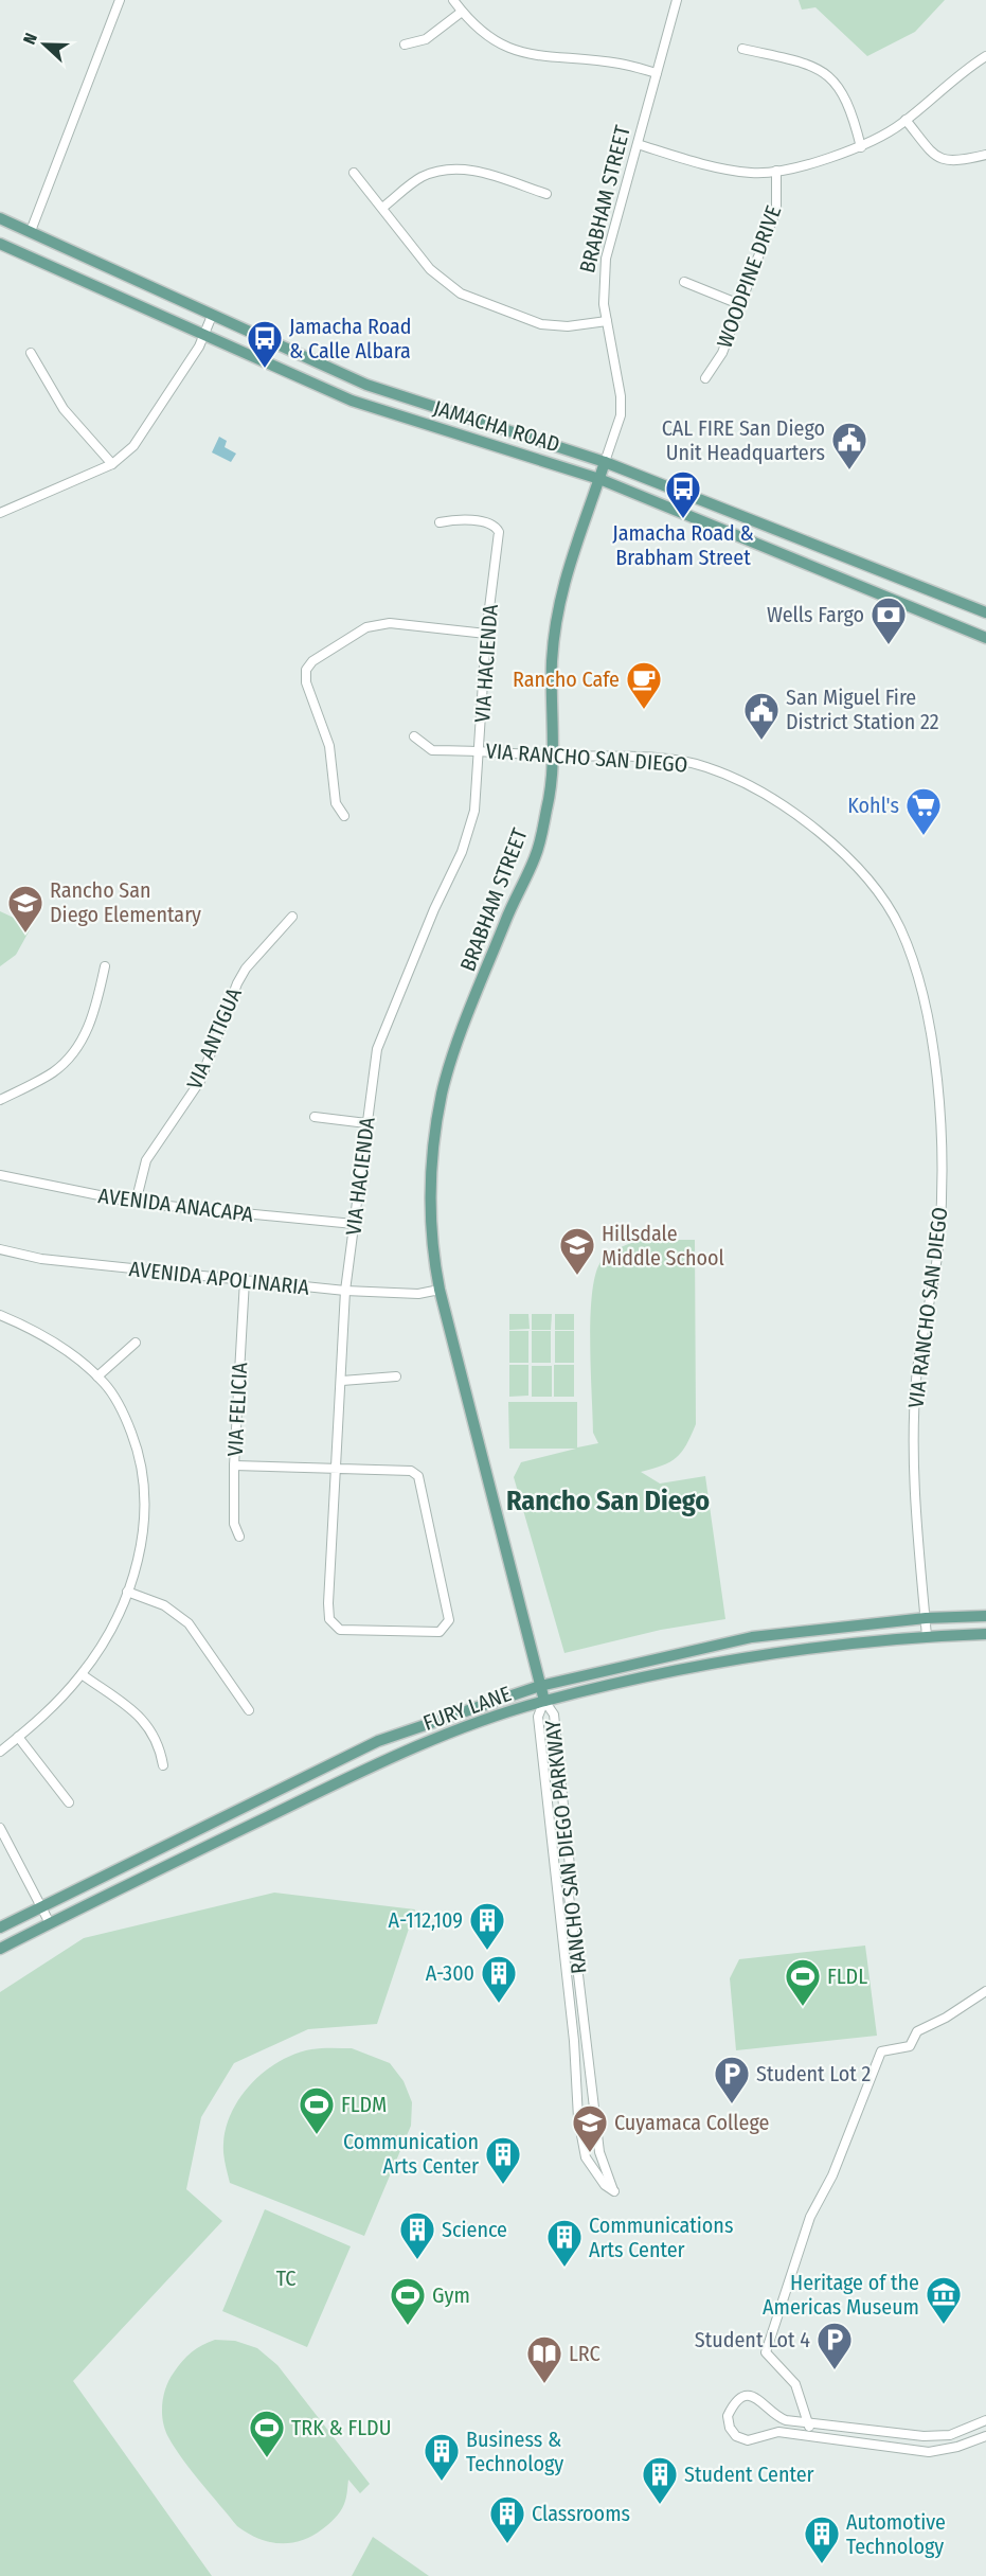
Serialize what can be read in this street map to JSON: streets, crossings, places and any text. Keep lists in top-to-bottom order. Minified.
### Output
{"streets":{"main road":["BRABHAM STREET","JAMACHA ROAD","FURY LANE"],"street":["WOODPINE DRIVE","VIA HACIENDA","VIA RANCHO SAN DIEGO","VIA ANTIGUA","AVENIDA ANACAPA","AVENIDA APOLINARIA","VIA FELICIA","RANCHO SAN DIEGO PARKWAY"]},"crossings":[["BRABHAM STREET","JAMACHA ROAD"],["BRABHAM STREET","VIA RANCHO SAN DIEGO"],["BRABHAM STREET","AVENIDA APOLINARIA"],["BRABHAM STREET","FURY LANE"],["BRABHAM STREET","RANCHO SAN DIEGO PARKWAY"],["VIA HACIENDA","VIA RANCHO SAN DIEGO"],["VIA HACIENDA","AVENIDA ANACAPA"],["VIA HACIENDA","AVENIDA APOLINARIA"],["VIA RANCHO SAN DIEGO","FURY LANE"],["VIA ANTIGUA","AVENIDA ANACAPA"],["AVENIDA APOLINARIA","VIA FELICIA"],["FURY LANE","RANCHO SAN DIEGO PARKWAY"]],"districts":["Rancho San Diego"],"parks":["TC"],"places":{"bus stop":["Jamacha Road & Calle Albara","Jamacha Road & Brabham Street"],"public building":["CAL FIRE San Diego Unit Headquarters","San Miguel Fire District Station 22"],"bank":["Wells Fargo"],"cafe":["Rancho Cafe"],"supermarket":["Kohl's"],"school or university":["Rancho San Diego Elementary","Hillsdale Middle School","Cuyamaca College"],"building":["A-112,109","A-300","Communication Arts Center","Science","Communications Arts Center","Business & Technology","Student Center","Classrooms","Automotive Technology"],"sports":["FLDL","FLDM","Gym","TRK & FLDU"],"parking":["Student Lot 2","Student Lot 4"],"museum":["Heritage of the Americas Museum"],"library":["LRC"]},"north":"left"}
